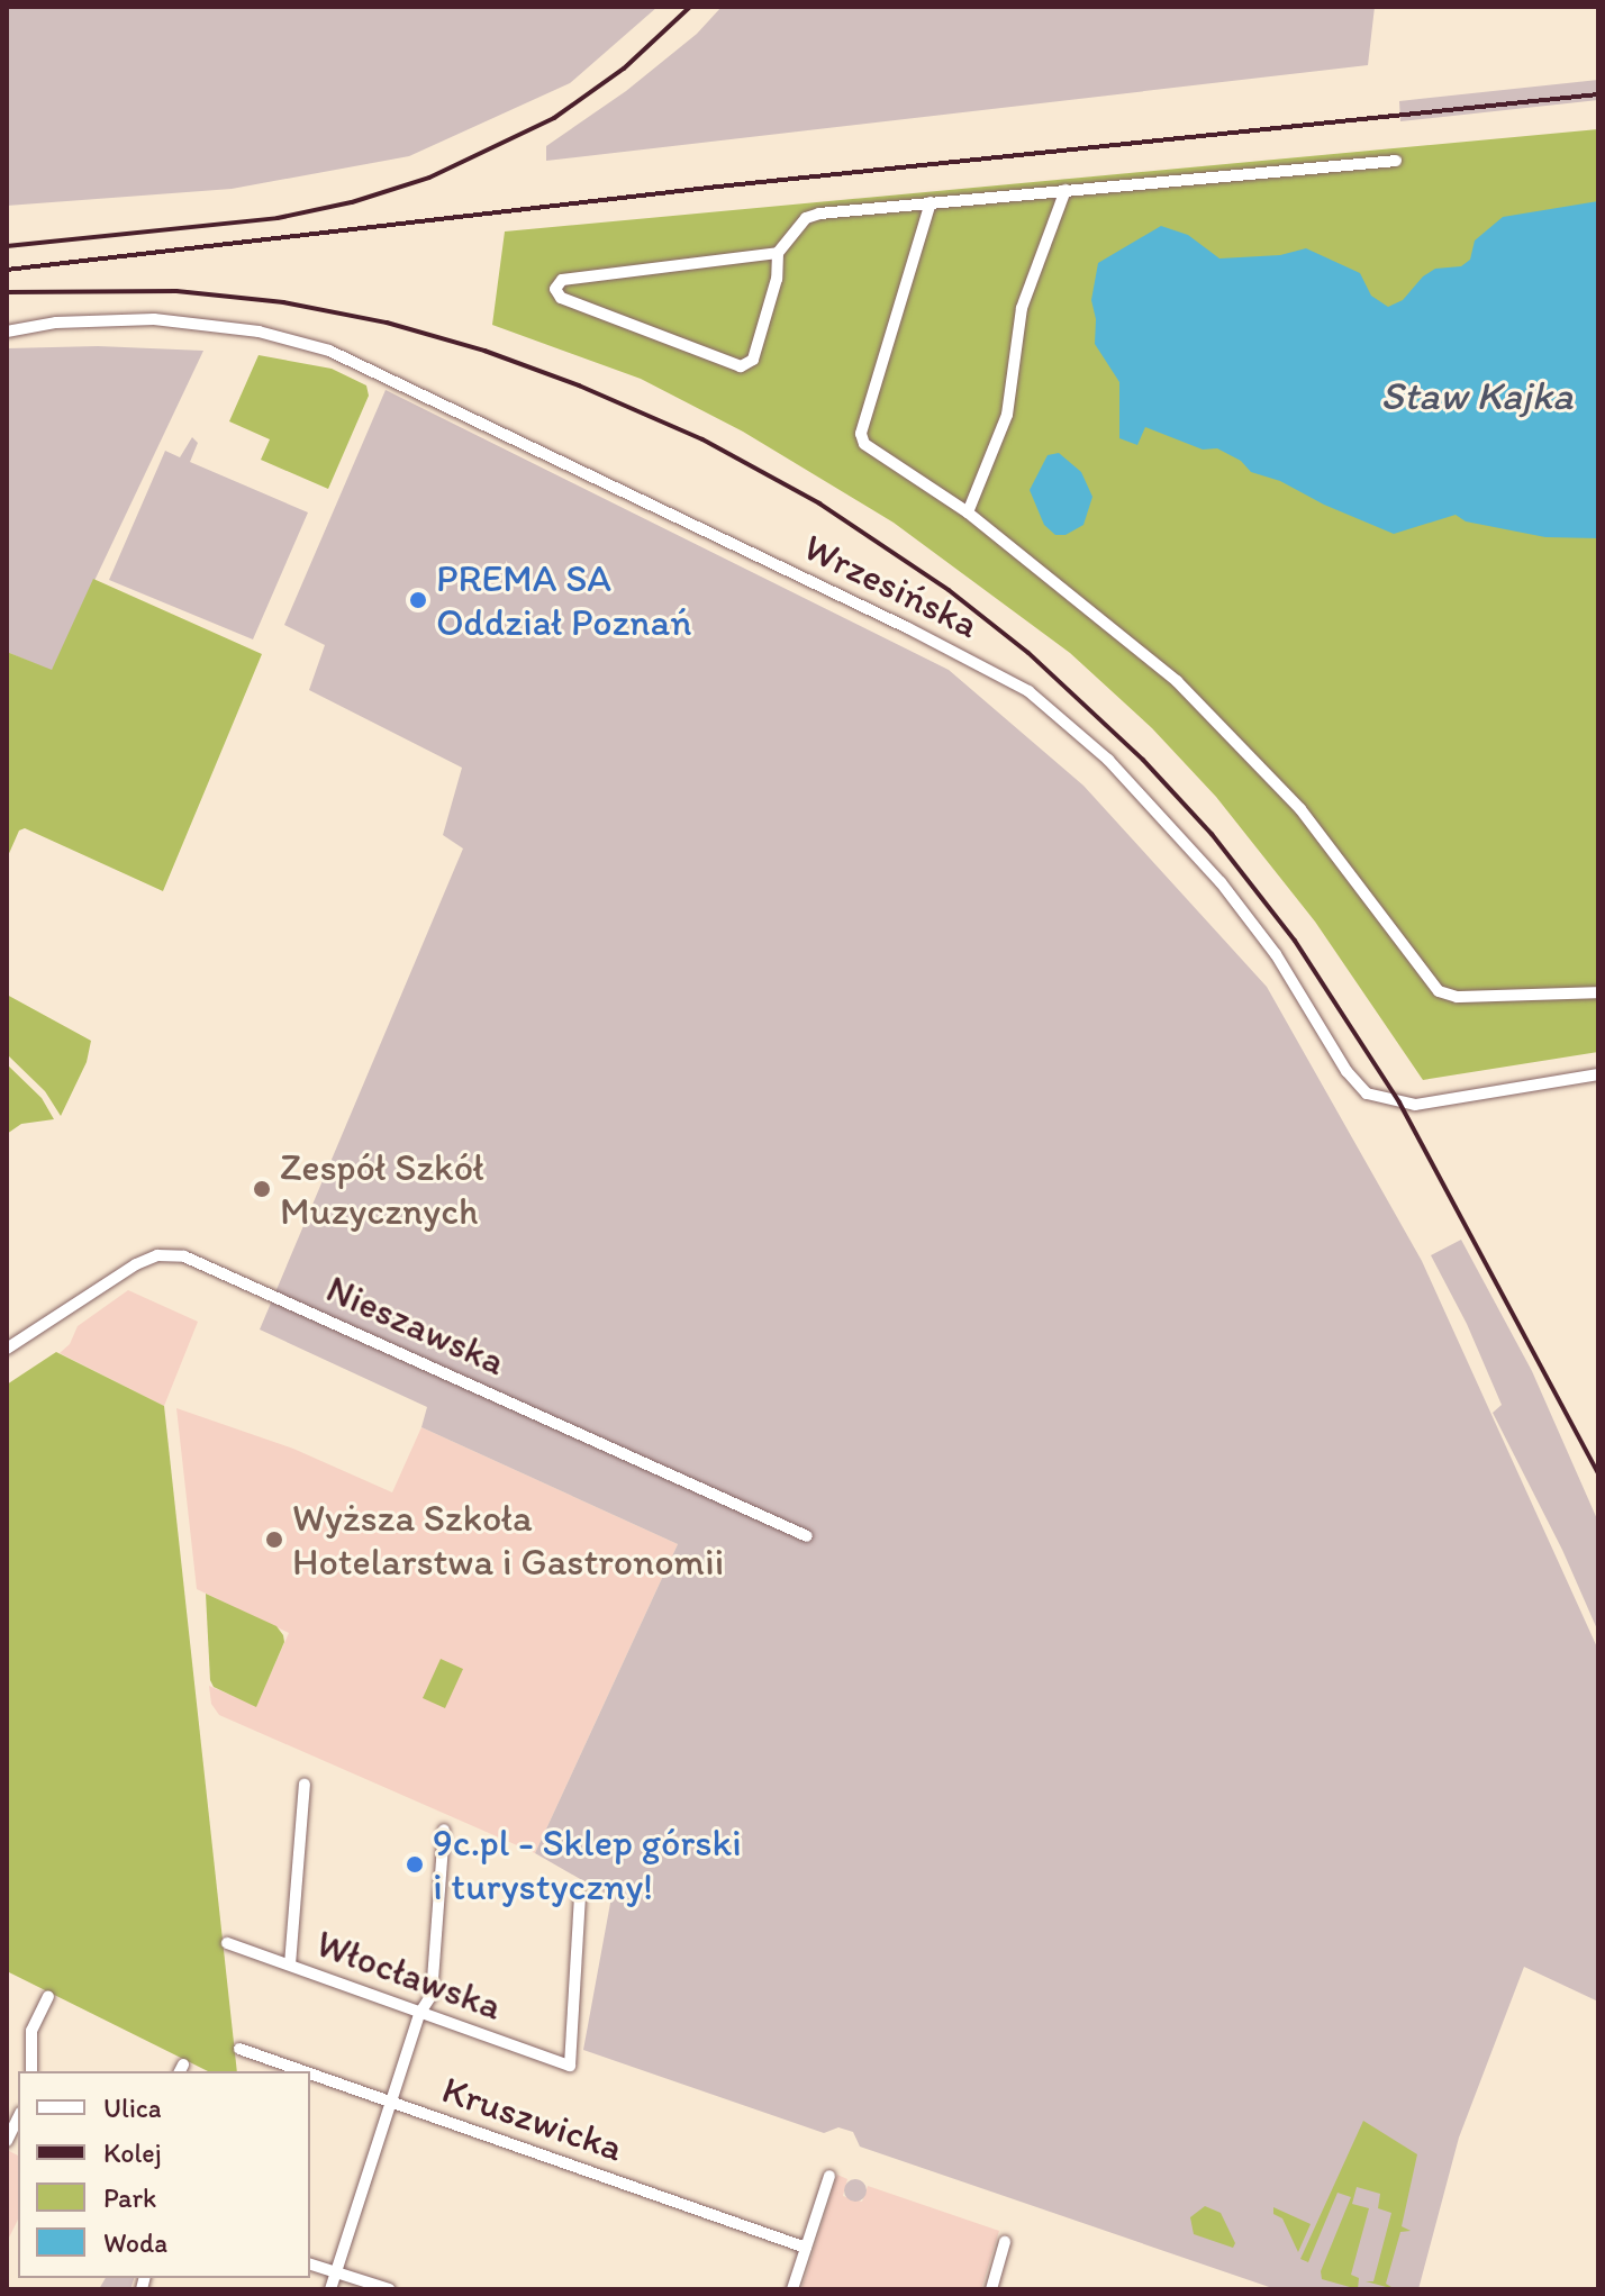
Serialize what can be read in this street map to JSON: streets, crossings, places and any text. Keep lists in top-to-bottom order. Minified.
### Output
{"streets":{"street":["Wrzesińska","Nieszawska","Włocławska","Kruszwicka"]},"water":["Staw Kajka"],"places":["PREMA SA Oddział Poznań","Zespół Szkół Muzycznych","Wyższa Szkoła Hotelarstwa i Gastronomii","9c.pl - Sklep górski i turystyczny!"],"legend":["Ulica","Kolej","Park","Woda"]}
